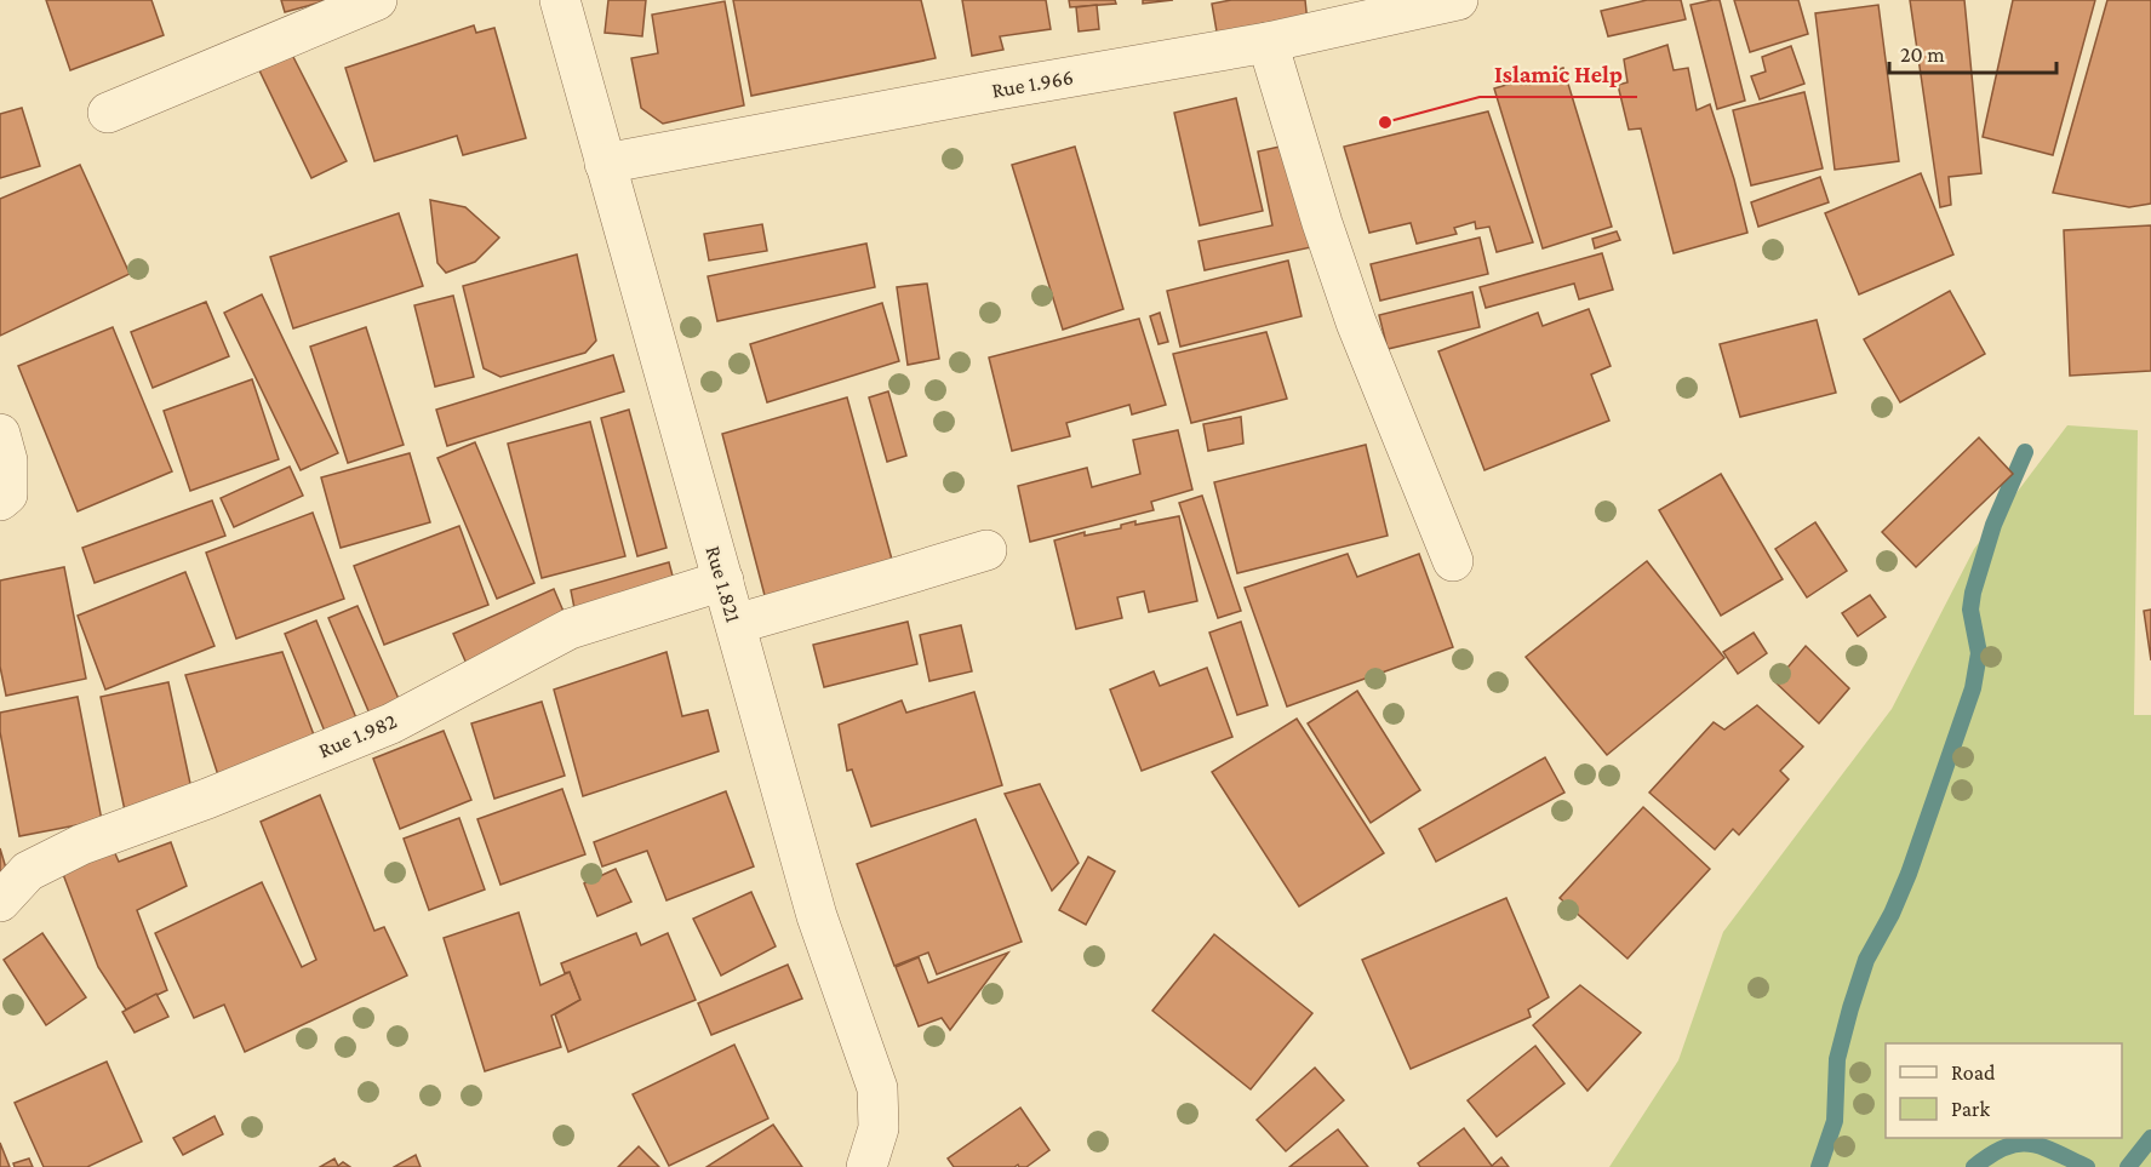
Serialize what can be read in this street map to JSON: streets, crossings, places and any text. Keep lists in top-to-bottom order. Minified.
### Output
{"streets":{"street":["Rue 1.966","Rue 1.821","Rue 1.982"]},"crossings":[["Rue 1.966","Rue 1.821"],["Rue 1.821","Rue 1.982"]],"places":["Islamic Help"],"legend":["Road","Park"],"scale_bar":"20 m"}
